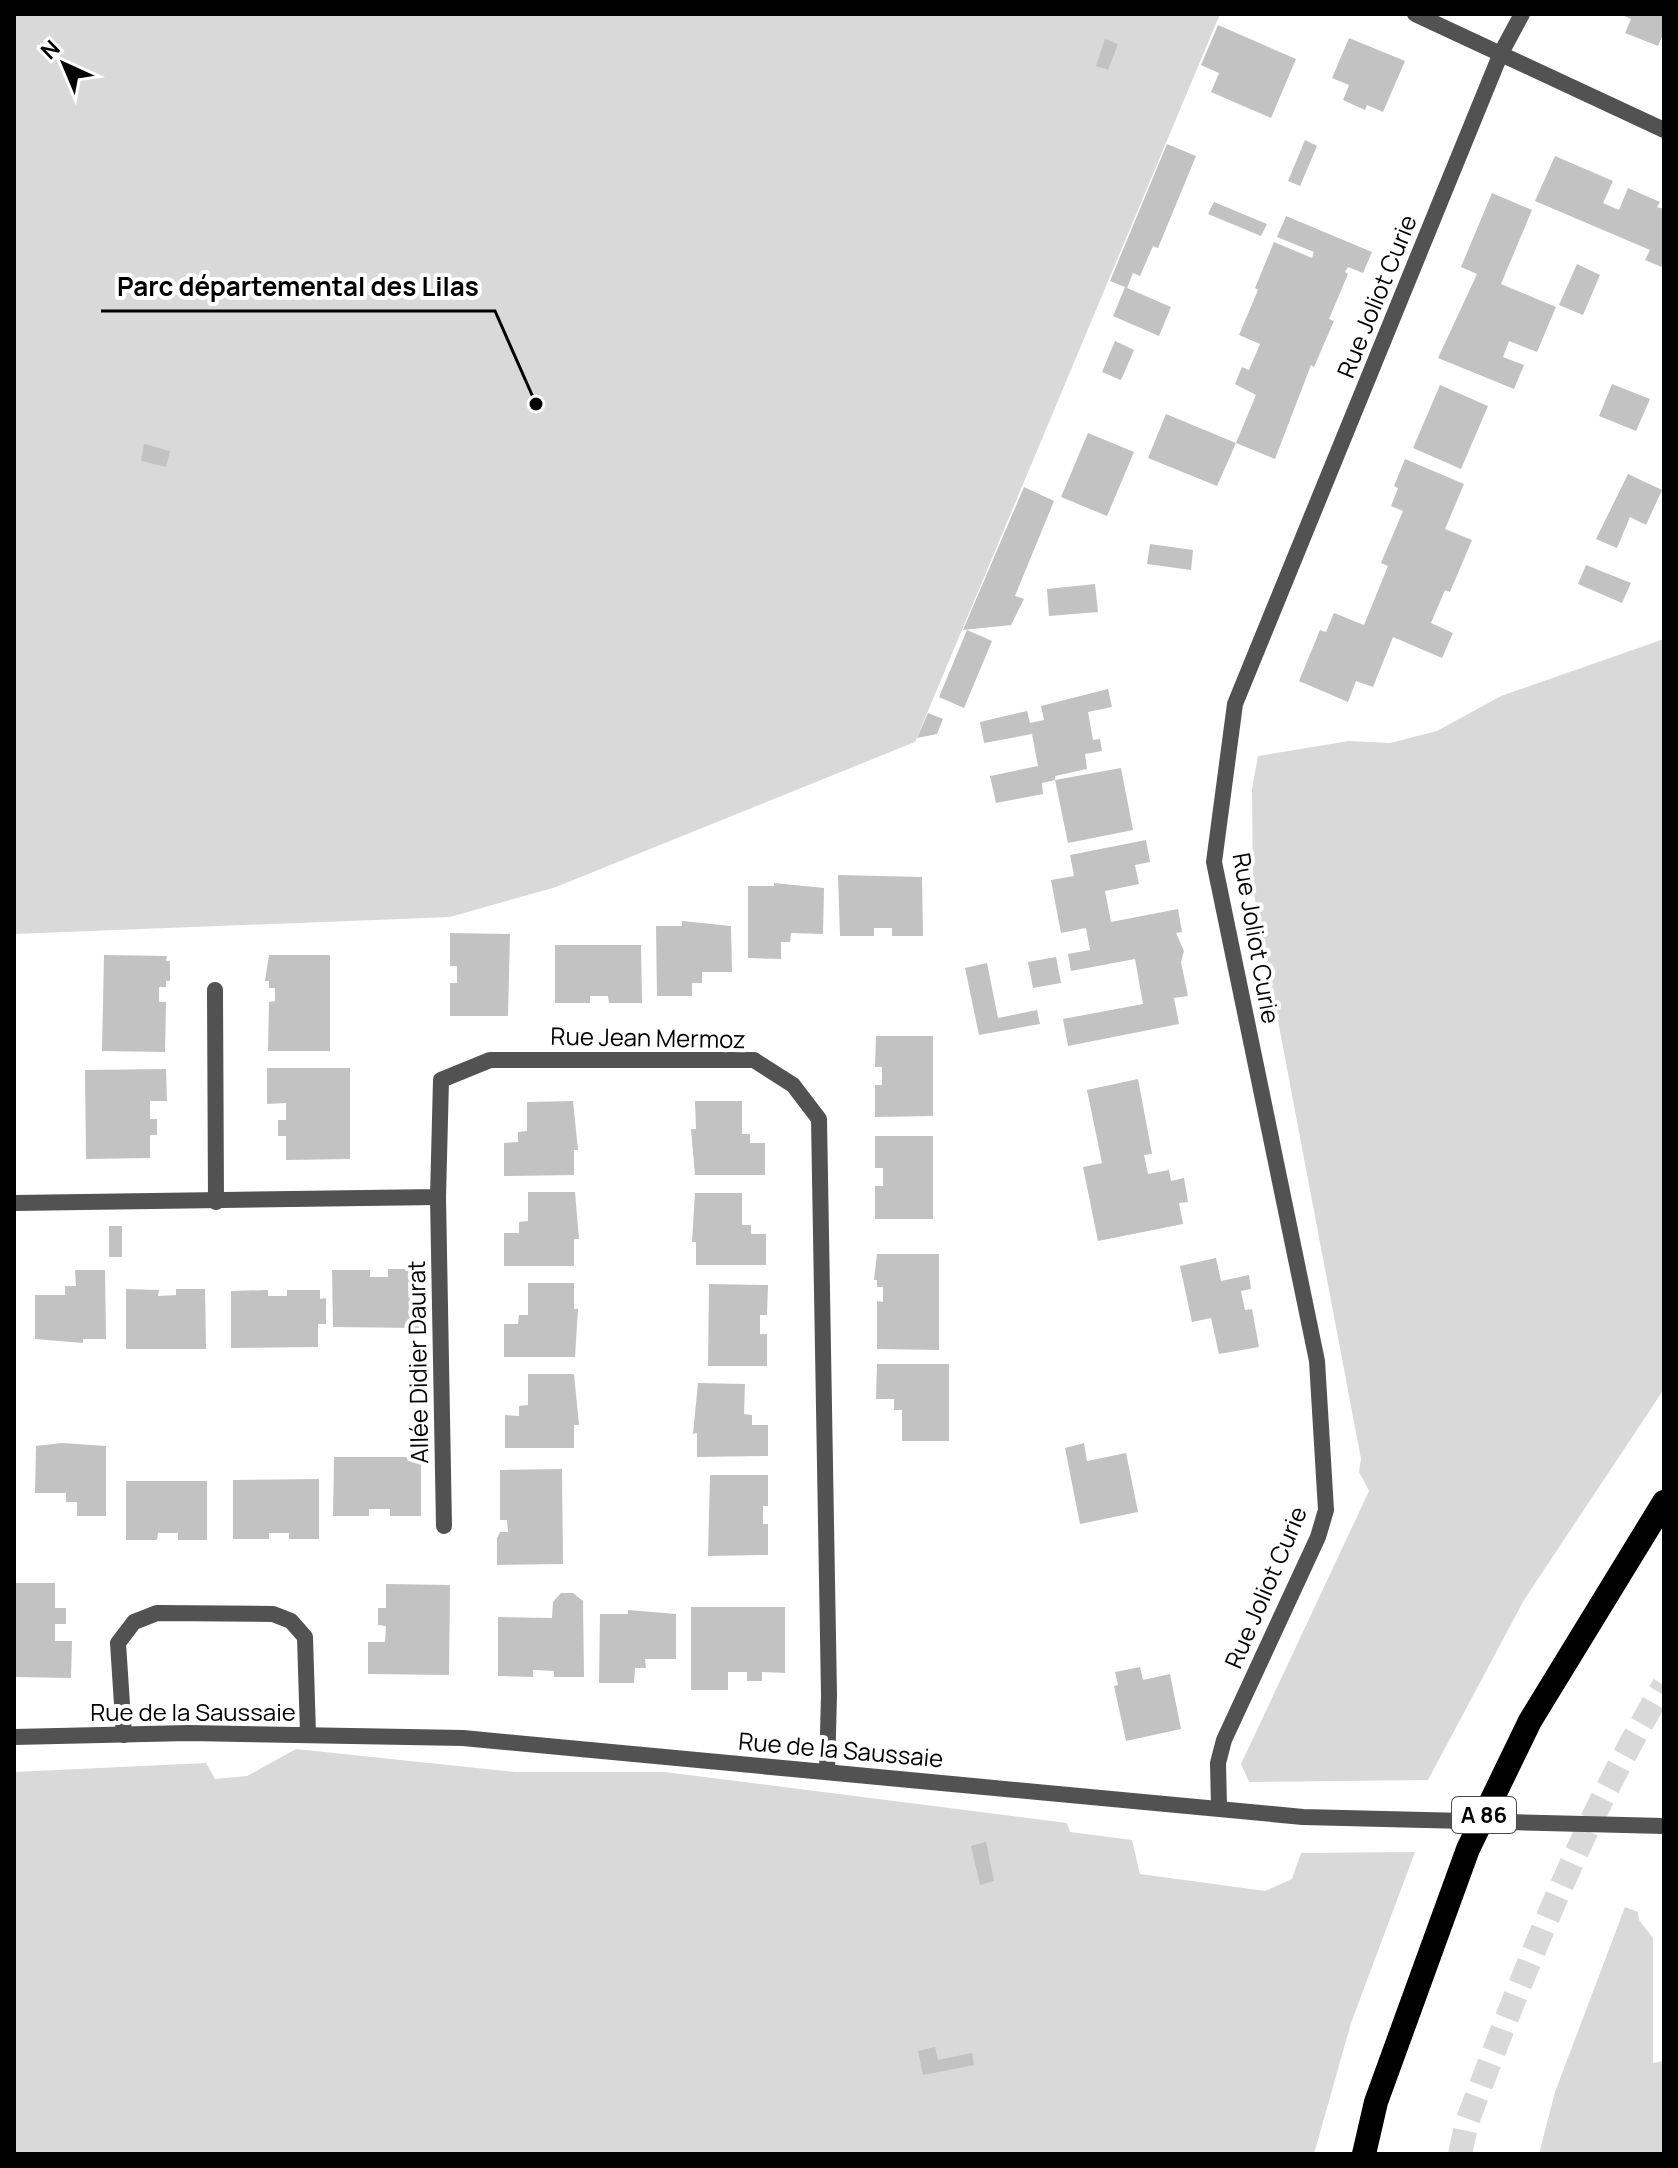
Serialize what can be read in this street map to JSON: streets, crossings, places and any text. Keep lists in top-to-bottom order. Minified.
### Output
{"streets":{"highway":["A 86"],"street":["Rue Joliot Curie","Rue Jean Mermoz","Allée Didier Daurat","Rue de la Saussaie"]},"crossings":[["Rue Joliot Curie","Rue de la Saussaie"],["Rue Jean Mermoz","Allée Didier Daurat"],["Rue Jean Mermoz","Rue de la Saussaie"]],"places":["Parc départemental des Lilas"],"north":"top left"}
